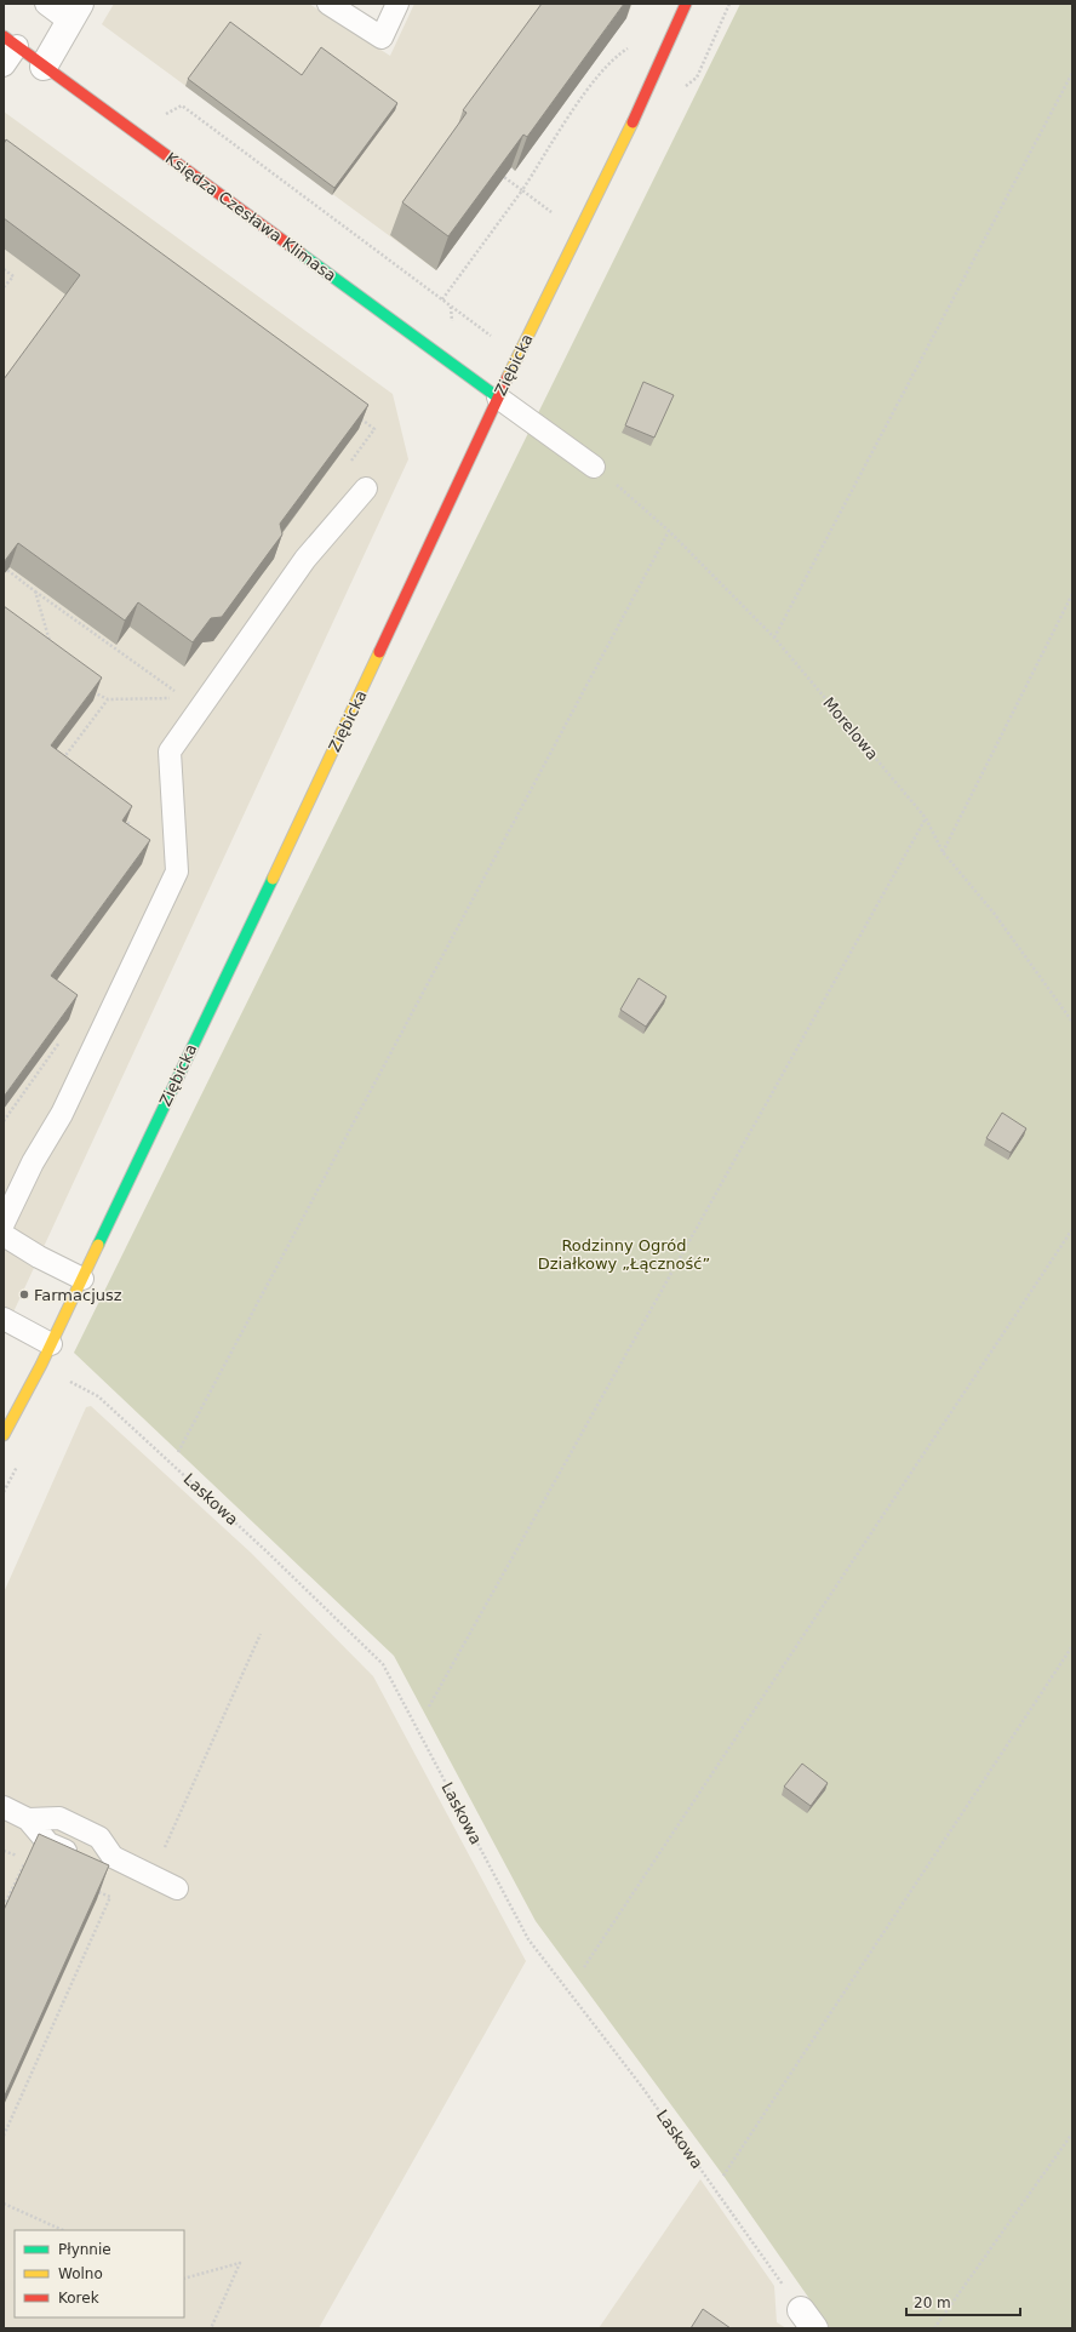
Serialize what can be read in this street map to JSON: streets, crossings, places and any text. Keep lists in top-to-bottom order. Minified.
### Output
{"streets":{"street":["Księdza Czesława Klimasa","Ziębicka"],"path":["Morelowa","Laskowa"]},"crossings":[["Księdza Czesława Klimasa","Ziębicka"],["Ziębicka","Laskowa"]],"parks":["Rodzinny Ogród Działkowy „Łączność”"],"places":["Farmacjusz"],"legend":["Płynnie","Wolno","Korek"],"scale_bar":"20 m"}
